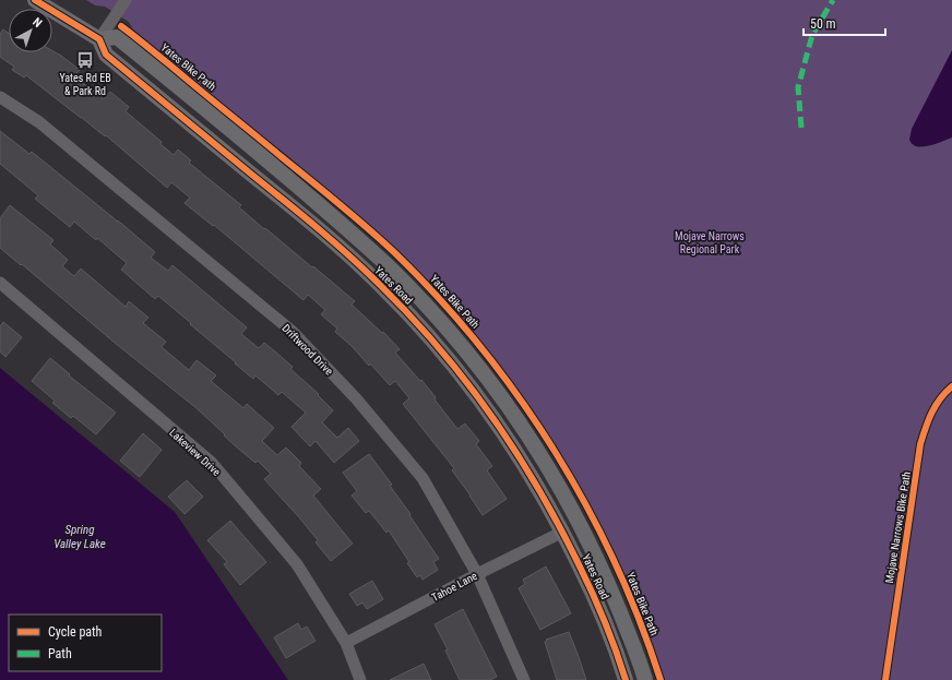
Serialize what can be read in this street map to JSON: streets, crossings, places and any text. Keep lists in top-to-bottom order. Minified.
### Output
{"streets":{"main road":["Yates Road"],"street":["Driftwood Drive","Lakeview Drive","Tahoe Lane"],"cycle path":["Yates Bike Path","Mojave Narrows Bike Path"]},"crossings":[["Yates Road","Tahoe Lane"],["Driftwood Drive","Tahoe Lane"],["Lakeview Drive","Tahoe Lane"]],"water":["Spring Valley Lake"],"parks":["Mojave Narrows Regional Park"],"places":{"bus stop":["Yates Rd EB & Park Rd"]},"legend":["Cycle path","Path"],"scale_bar":"50 m","north":"top right"}
